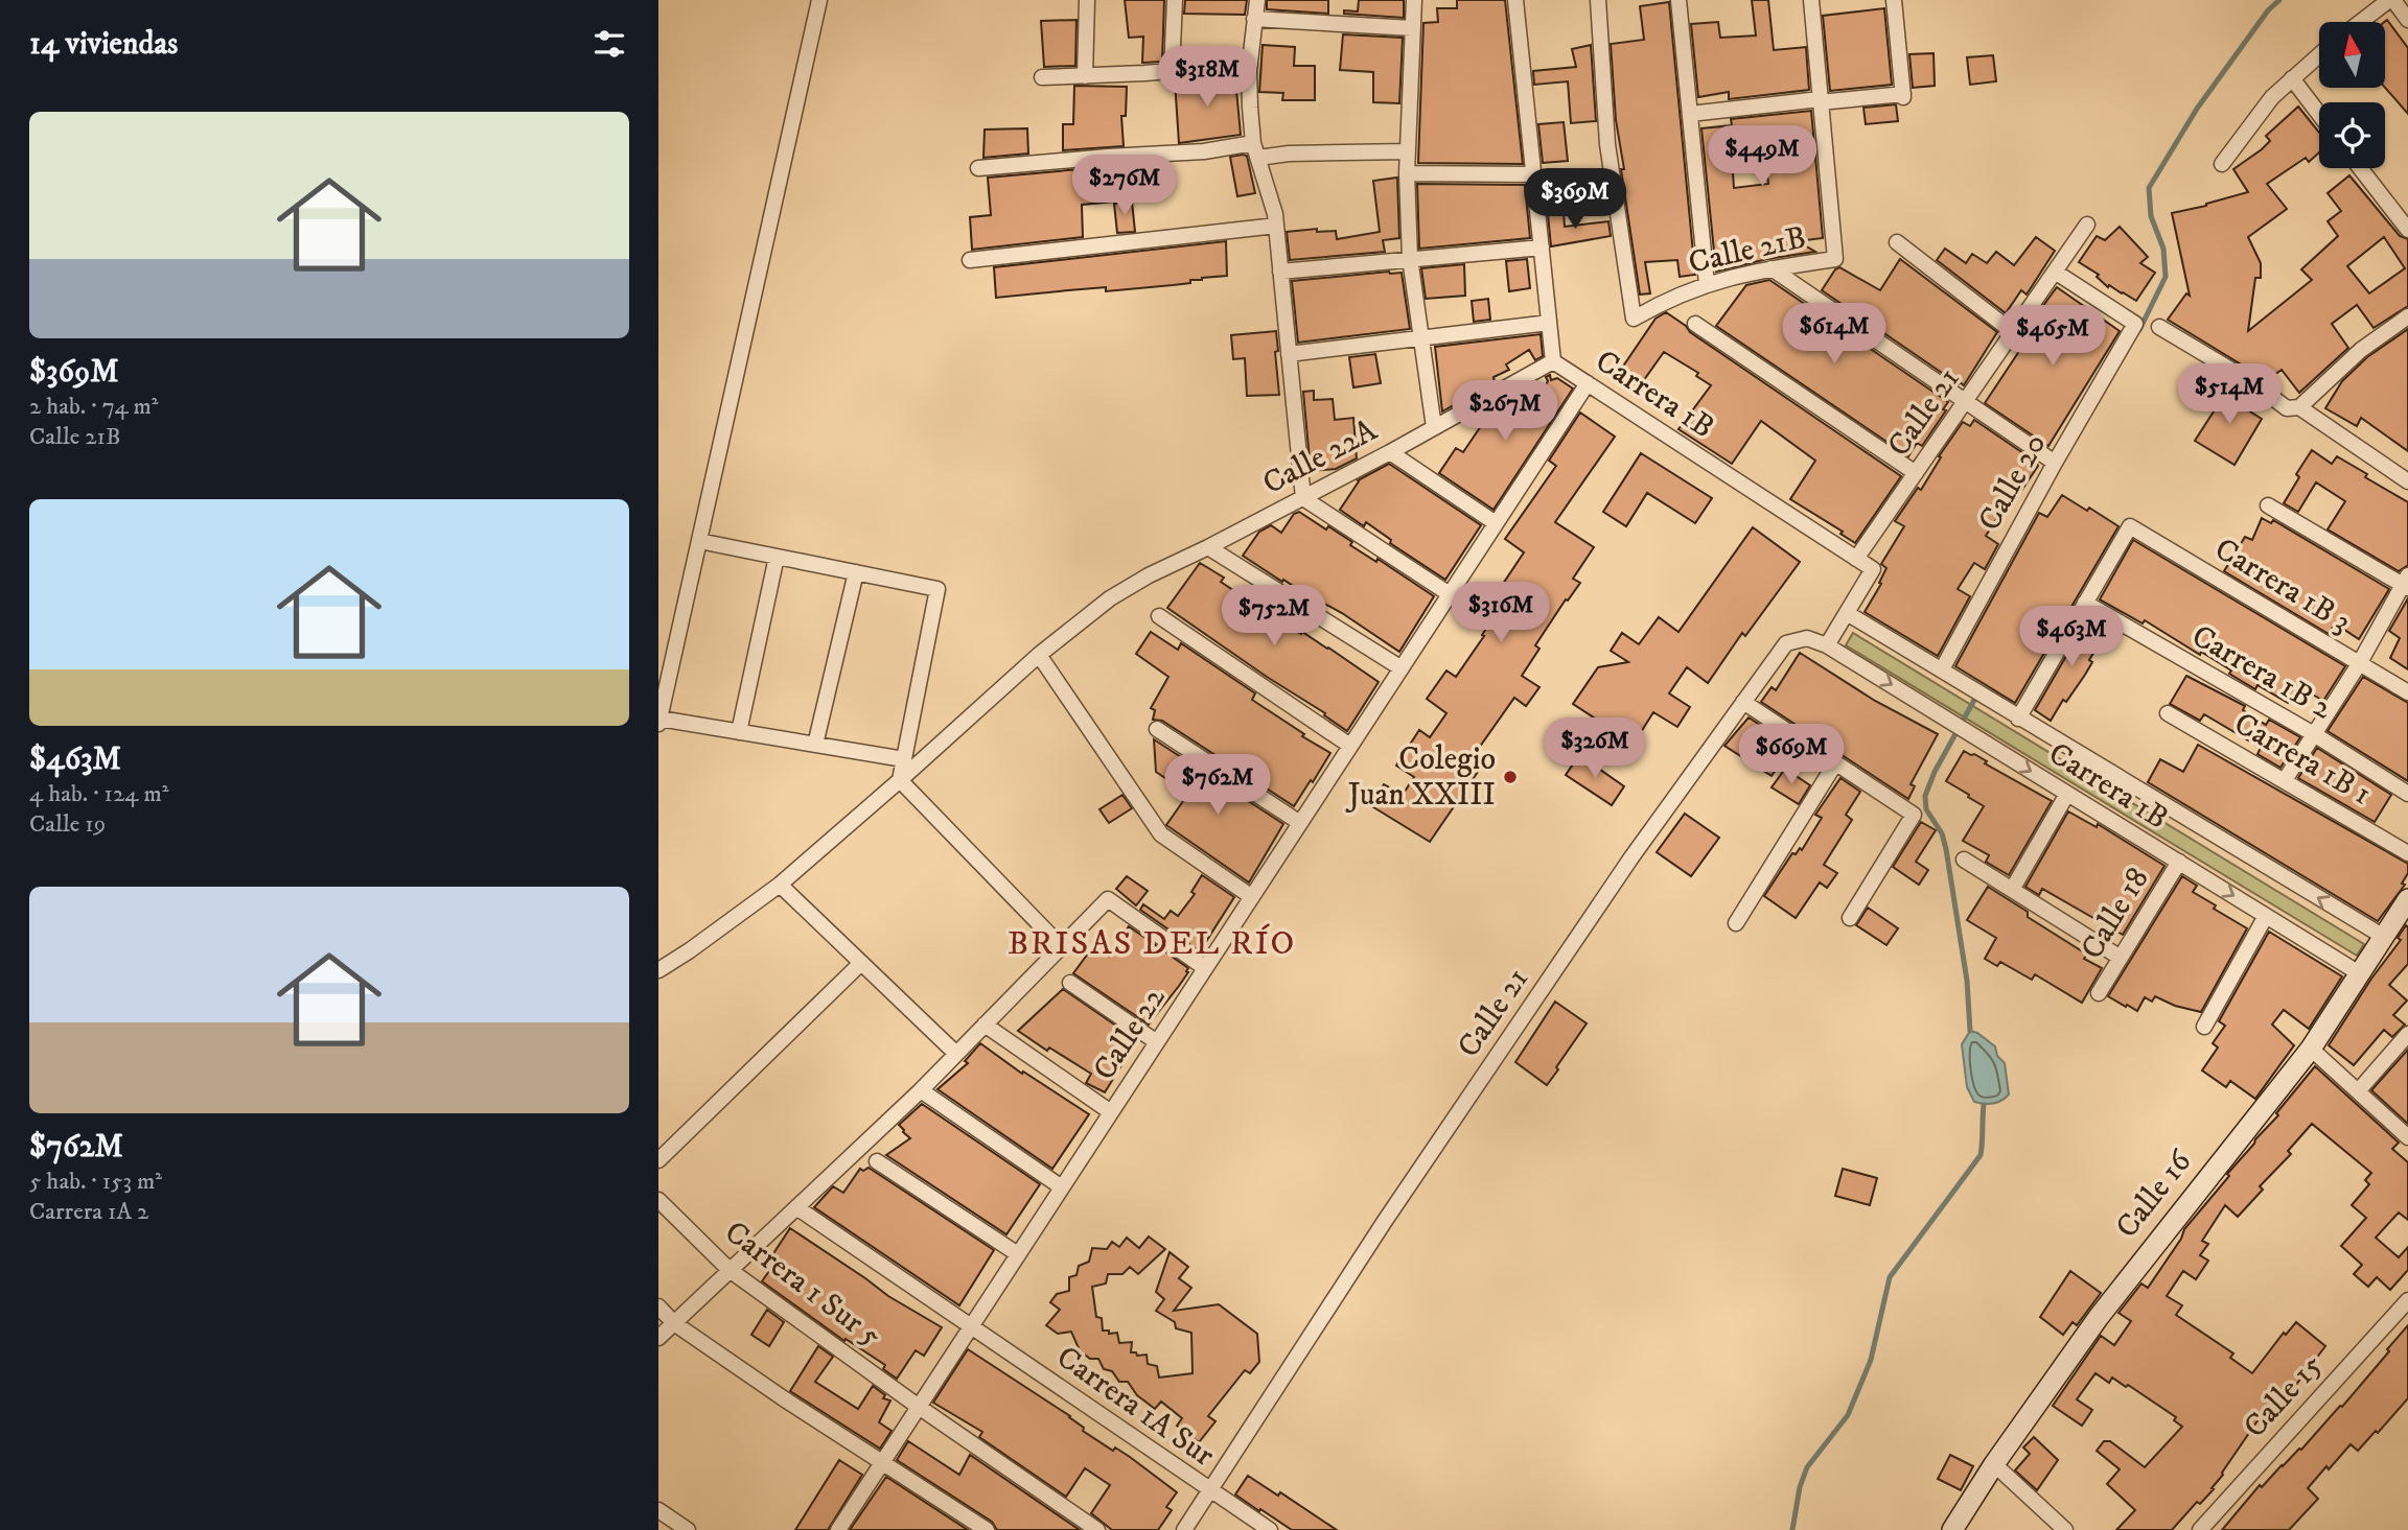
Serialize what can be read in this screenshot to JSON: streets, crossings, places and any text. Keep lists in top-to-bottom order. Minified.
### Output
{"streets":{"street":["Calle 21B","Carrera 1B","Calle 21","Calle 22A","Calle 20","Carrera 1B 3","Carrera 1B 2","Carrera 1B 1","Calle 18","Calle 22","Calle 16","Carrera 1 Sur 5","Calle 15","Carrera 1A Sur"]},"crossings":[["Carrera 1B","Calle 21"],["Carrera 1B","Calle 22A"],["Carrera 1B","Calle 20"],["Carrera 1B","Calle 18"],["Carrera 1B","Calle 22"],["Carrera 1B","Calle 16"],["Calle 21","Calle 20"],["Calle 21","Carrera 1A Sur"],["Carrera 1B 3","Carrera 1B 2"],["Calle 22","Carrera 1 Sur 5"],["Calle 22","Carrera 1A Sur"]],"districts":["BRISAS DEL RÍO"],"places":["Colegio Juan XXIII"],"north":"top","page":{"heading":"14 viviendas","price":["$318M","$449M","$276M","$369M","$614M","$465M","$514M","$267M","$316M","$752M","$463M","$326M","$669M","$762M"],"list":[{"name":"$369M","note":"2 hab. · 74 m² · Calle 21B"},{"name":"$463M","note":"4 hab. · 124 m² · Calle 19"},{"name":"$762M","note":"5 hab. · 153 m² · Carrera 1A 2"}]}}
